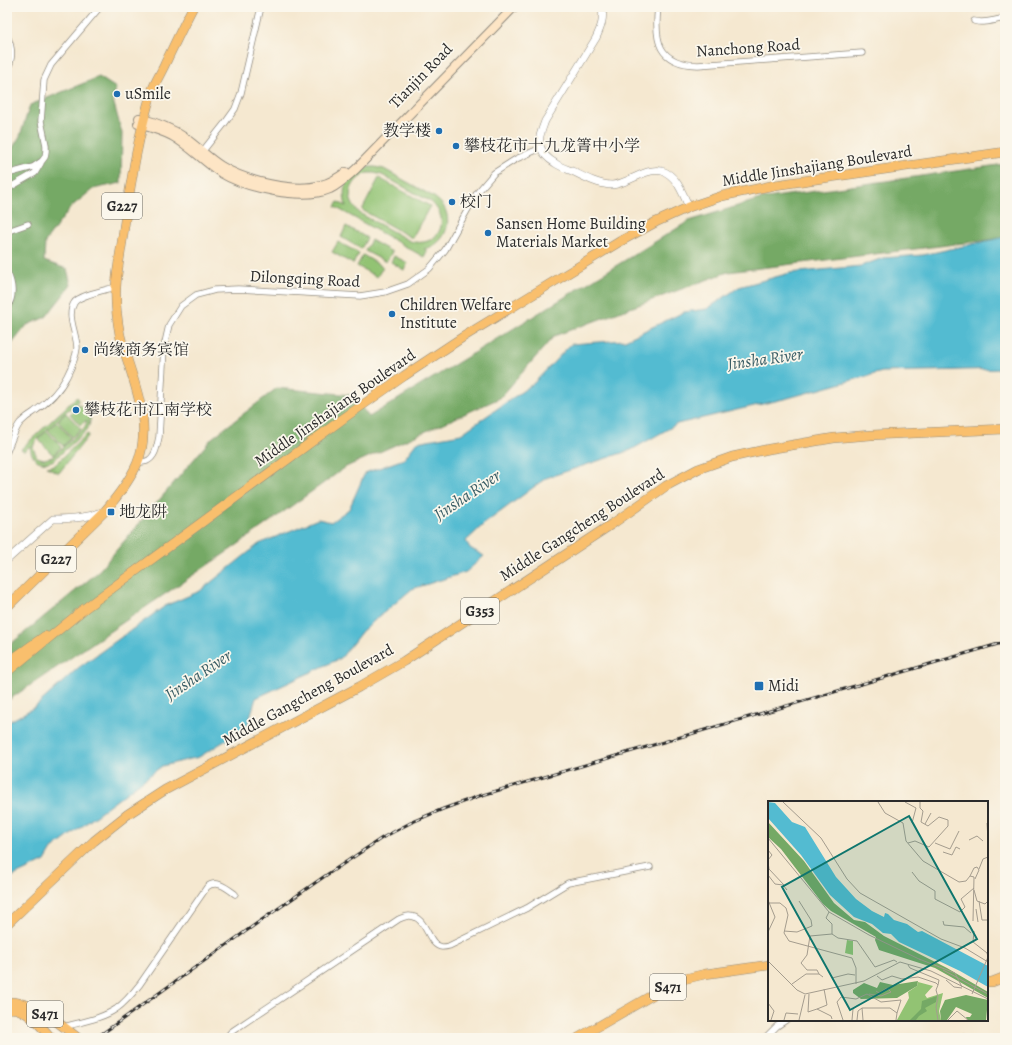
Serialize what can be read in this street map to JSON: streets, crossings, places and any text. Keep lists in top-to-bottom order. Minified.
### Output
{"streets":{"main road":["Tianjin Road","Middle Jinshajiang Boulevard","G227","Middle Gangcheng Boulevard","G353","S471"],"street":["Nanchong Road","Dilongqing Road"]},"crossings":[["Tianjin Road","G227"],["G227","Dilongqing Road"]],"water":["Jinsha River"],"places":{"other":["uSmile","教学楼","攀枝花市十九龙箐中小学","校门","Sansen Home Building Materials Market","Children Welfare Institute","尚缘商务宾馆","攀枝花市江南学校"],"transit":["地龙阱","Midi"]}}
